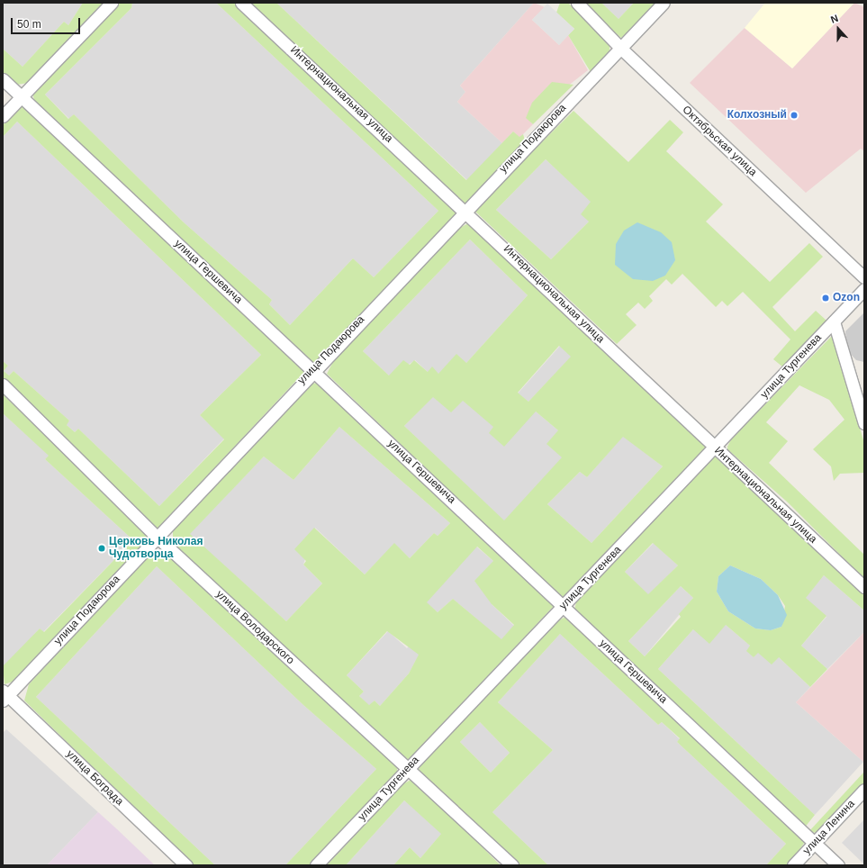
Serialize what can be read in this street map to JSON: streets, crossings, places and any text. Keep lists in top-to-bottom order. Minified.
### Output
{"streets":{"street":["Интернациональная улица","улица Подаюрова","Октябрьская улица","улица Гершевича","улица Тургенева","улица Володарского","улица Бограда","улица Ленина"]},"crossings":[["Интернациональная улица","улица Подаюрова"],["Интернациональная улица","улица Тургенева"],["улица Подаюрова","Октябрьская улица"],["улица Подаюрова","улица Гершевича"],["улица Подаюрова","улица Володарского"],["улица Подаюрова","улица Бограда"],["улица Гершевича","улица Тургенева"],["улица Гершевича","улица Ленина"],["улица Тургенева","улица Володарского"]],"places":["Колхозный","Ozon","Церковь Николая Чудотворца"],"scale_bar":"50 m","north":"top"}
